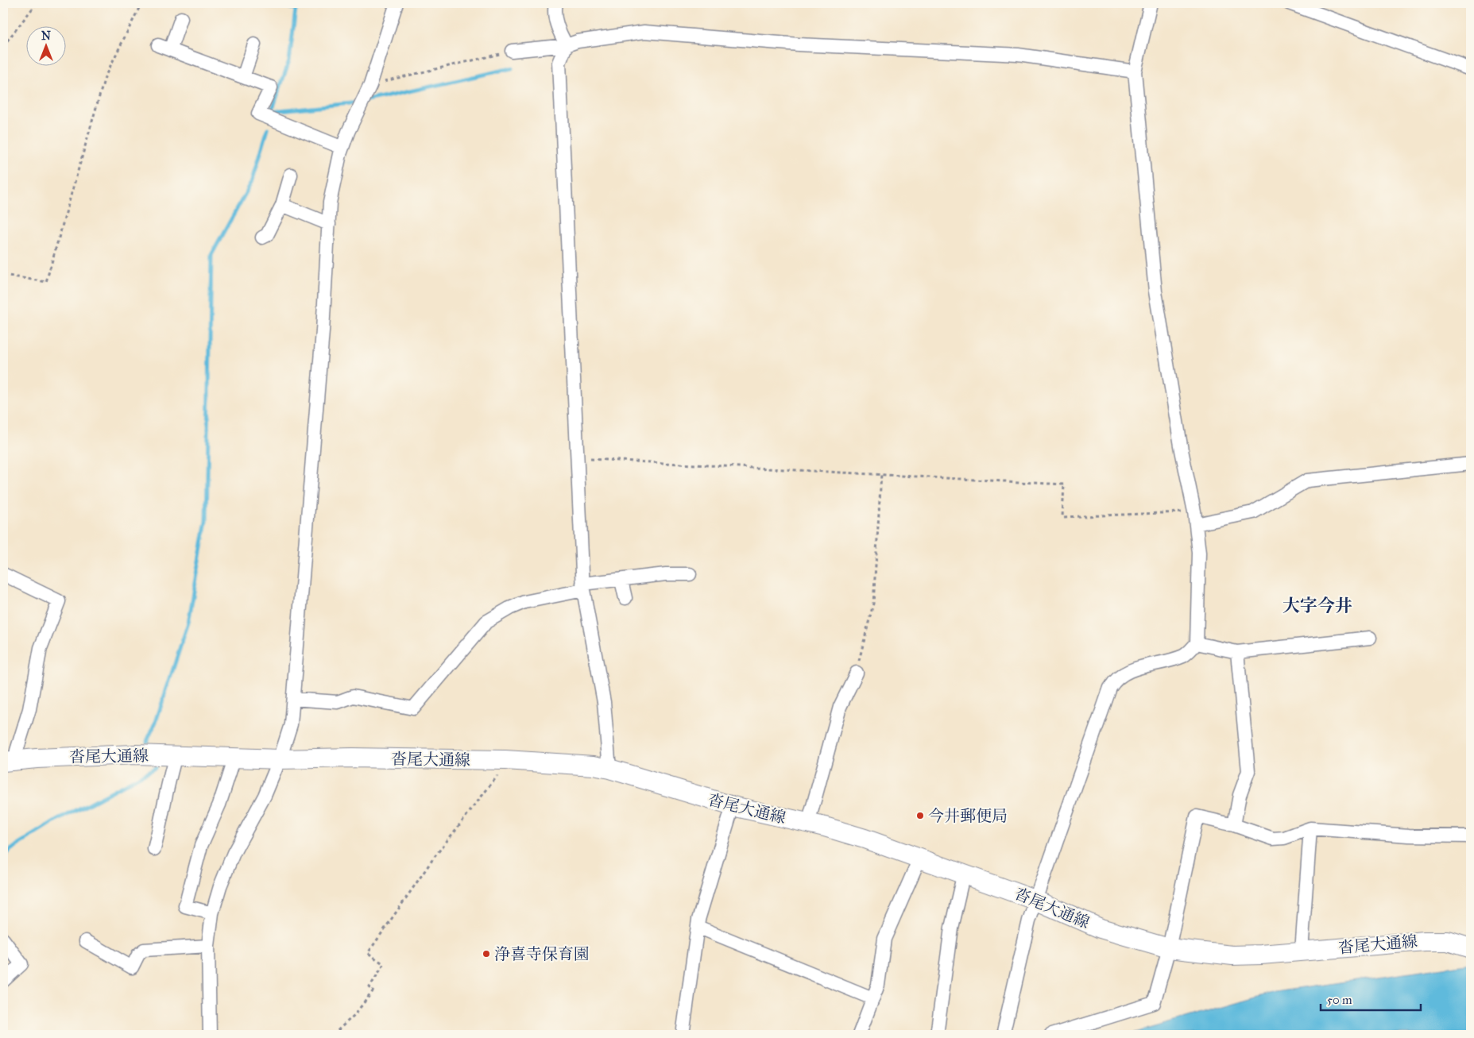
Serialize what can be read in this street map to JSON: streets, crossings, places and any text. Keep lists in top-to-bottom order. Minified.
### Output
{"streets":{"main road":["沓尾大通線"]},"districts":["大字今井"],"places":["今井郵便局","浄喜寺保育園"],"scale_bar":"50 m","north":"top"}
